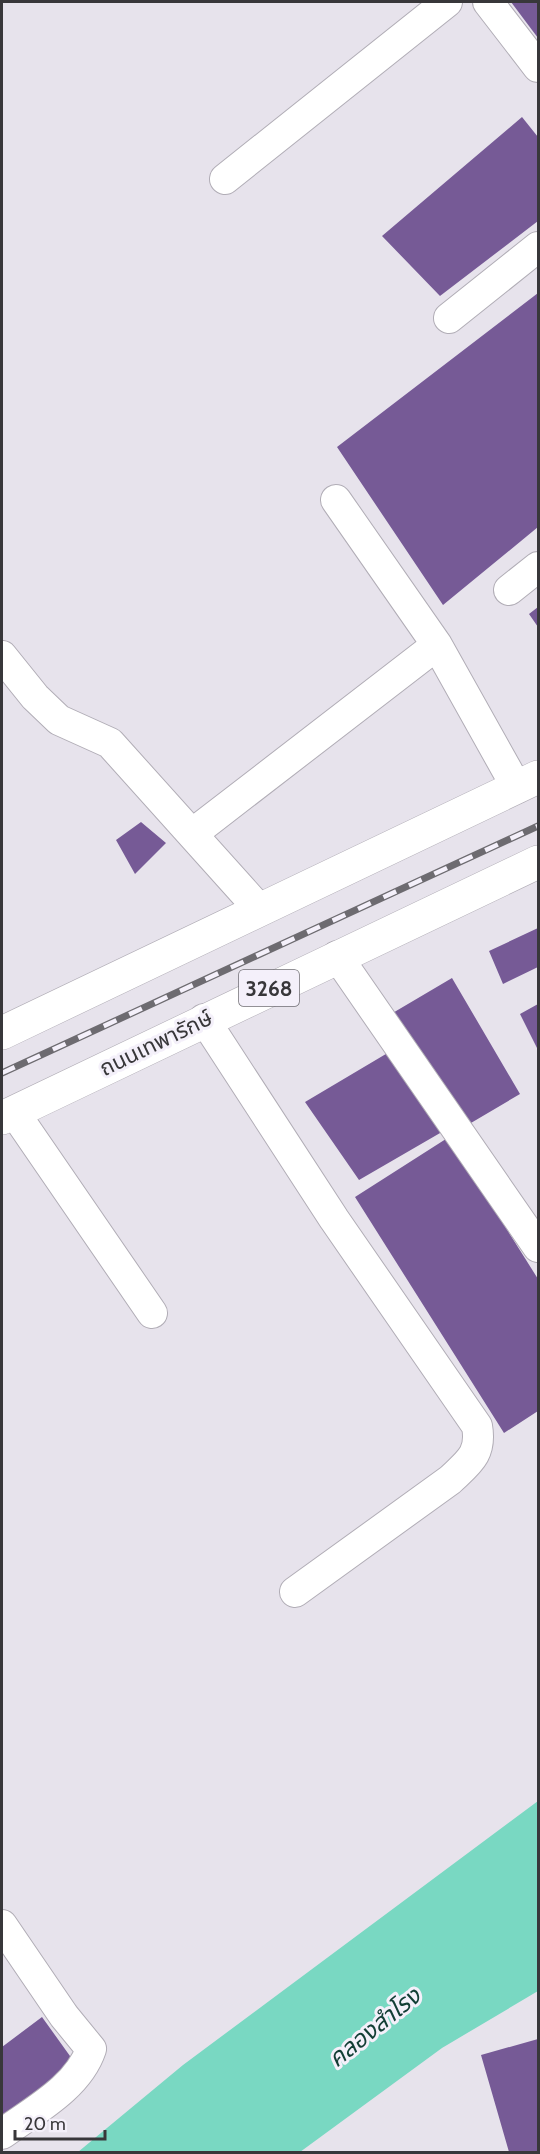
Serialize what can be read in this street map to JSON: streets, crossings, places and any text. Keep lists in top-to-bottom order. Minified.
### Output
{"streets":{"main road":["3268","ถนนเทพารักษ์"]},"water":["คลองสำโรง"],"scale_bar":"20 m"}
